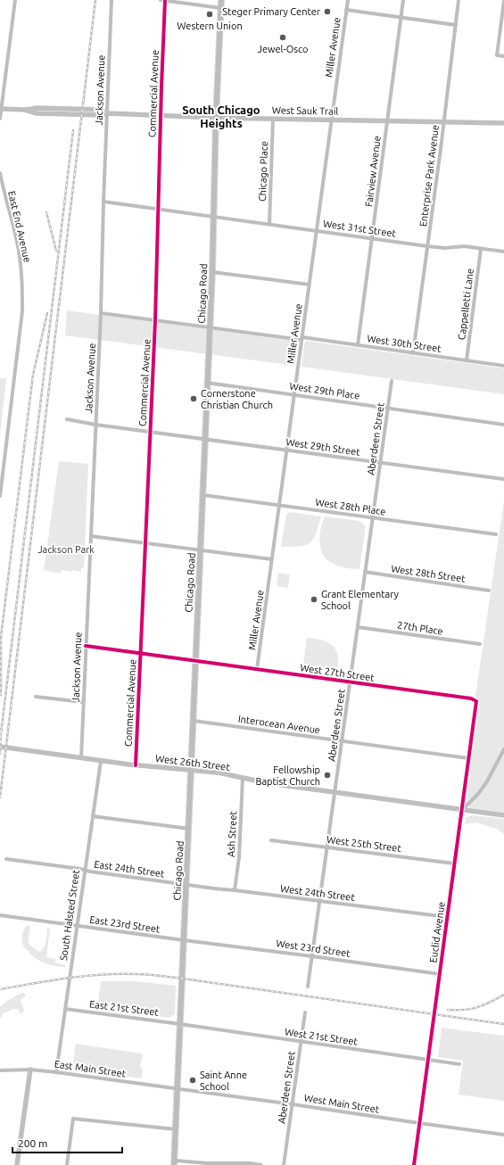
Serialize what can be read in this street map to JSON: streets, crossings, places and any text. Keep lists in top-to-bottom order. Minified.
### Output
{"streets":{"main road":["Chicago Road"],"street":["Miller Avenue","Jackson Avenue","Commercial Avenue","West Sauk Trail","Chicago Place","Fairview Avenue","Enterprise Park Avenue","East End Avenue","West 31st Street","Cappelletti Lane","West 30th Street","West 29th Place","Aberdeen Street","West 29th Street","West 28th Place","West 28th Street","27th Place","West 27th Street","Interocean Avenue","West 26th Street","Ash Street","West 25th Street","East 24th Street","West 24th Street","South Halsted Street","East 23rd Street","Euclid Avenue","West 23rd Street","East 21st Street","West 21st Street","East Main Street","West Main Street"]},"crossings":[["Miller Avenue","West Sauk Trail"],["Miller Avenue","West 31st Street"],["Miller Avenue","West 30th Street"],["Miller Avenue","West 29th Place"],["Miller Avenue","West 29th Street"],["Miller Avenue","West 28th Place"],["Miller Avenue","West 27th Street"],["Jackson Avenue","West Sauk Trail"],["Jackson Avenue","West 31st Street"],["Jackson Avenue","West 30th Street"],["Jackson Avenue","West 29th Street"],["Jackson Avenue","West 27th Street"],["Jackson Avenue","West 26th Street"],["Commercial Avenue","West Sauk Trail"],["Commercial Avenue","West 31st Street"],["Commercial Avenue","West 30th Street"],["Commercial Avenue","West 29th Street"],["Commercial Avenue","West 27th Street"],["Commercial Avenue","West 26th Street"],["West Sauk Trail","Chicago Place"],["West Sauk Trail","Fairview Avenue"],["West Sauk Trail","Enterprise Park Avenue"],["West Sauk Trail","Chicago Road"],["Chicago Place","West 31st Street"],["Fairview Avenue","West 31st Street"],["Fairview Avenue","West 30th Street"],["Enterprise Park Avenue","West 31st Street"],["Enterprise Park Avenue","West 30th Street"],["West 31st Street","Chicago Road"],["West 31st Street","Cappelletti Lane"],["Chicago Road","West 30th Street"],["Chicago Road","West 29th Place"],["Chicago Road","West 29th Street"],["Chicago Road","West 28th Place"],["Chicago Road","West 27th Street"],["Chicago Road","Interocean Avenue"],["Chicago Road","West 26th Street"],["Chicago Road","East 24th Street"],["Chicago Road","West 24th Street"],["Chicago Road","East 23rd Street"],["Chicago Road","West 23rd Street"],["Chicago Road","East 21st Street"],["Chicago Road","West 21st Street"],["Chicago Road","East Main Street"],["Chicago Road","West Main Street"],["Cappelletti Lane","West 30th Street"],["West 29th Place","Aberdeen Street"],["Aberdeen Street","West 29th Street"],["Aberdeen Street","West 28th Place"],["Aberdeen Street","West 28th Street"],["Aberdeen Street","27th Place"],["Aberdeen Street","West 27th Street"],["Aberdeen Street","Interocean Avenue"],["Aberdeen Street","West 26th Street"],["Aberdeen Street","West 25th Street"],["Aberdeen Street","West 24th Street"],["Aberdeen Street","West 23rd Street"],["Aberdeen Street","West 21st Street"],["Aberdeen Street","West Main Street"],["West 27th Street","Euclid Avenue"],["Interocean Avenue","Euclid Avenue"],["West 26th Street","Ash Street"],["West 26th Street","South Halsted Street"],["West 26th Street","Euclid Avenue"],["Ash Street","West 24th Street"],["West 25th Street","Euclid Avenue"],["East 24th Street","West 24th Street"],["East 24th Street","South Halsted Street"],["West 24th Street","Euclid Avenue"],["South Halsted Street","East 23rd Street"],["South Halsted Street","East 21st Street"],["South Halsted Street","East Main Street"],["East 23rd Street","West 23rd Street"],["Euclid Avenue","West 23rd Street"],["Euclid Avenue","West 21st Street"],["Euclid Avenue","West Main Street"],["East 21st Street","West 21st Street"],["East Main Street","West Main Street"]],"districts":["South Chicago Heights"],"parks":["Jackson Park"],"places":["Steger Primary Center","Western Union","Jewel-Osco","Cornerstone Christian Church","Grant Elementary School","Fellowship Baptist Church","Saint Anne School"],"scale_bar":"200 m"}
